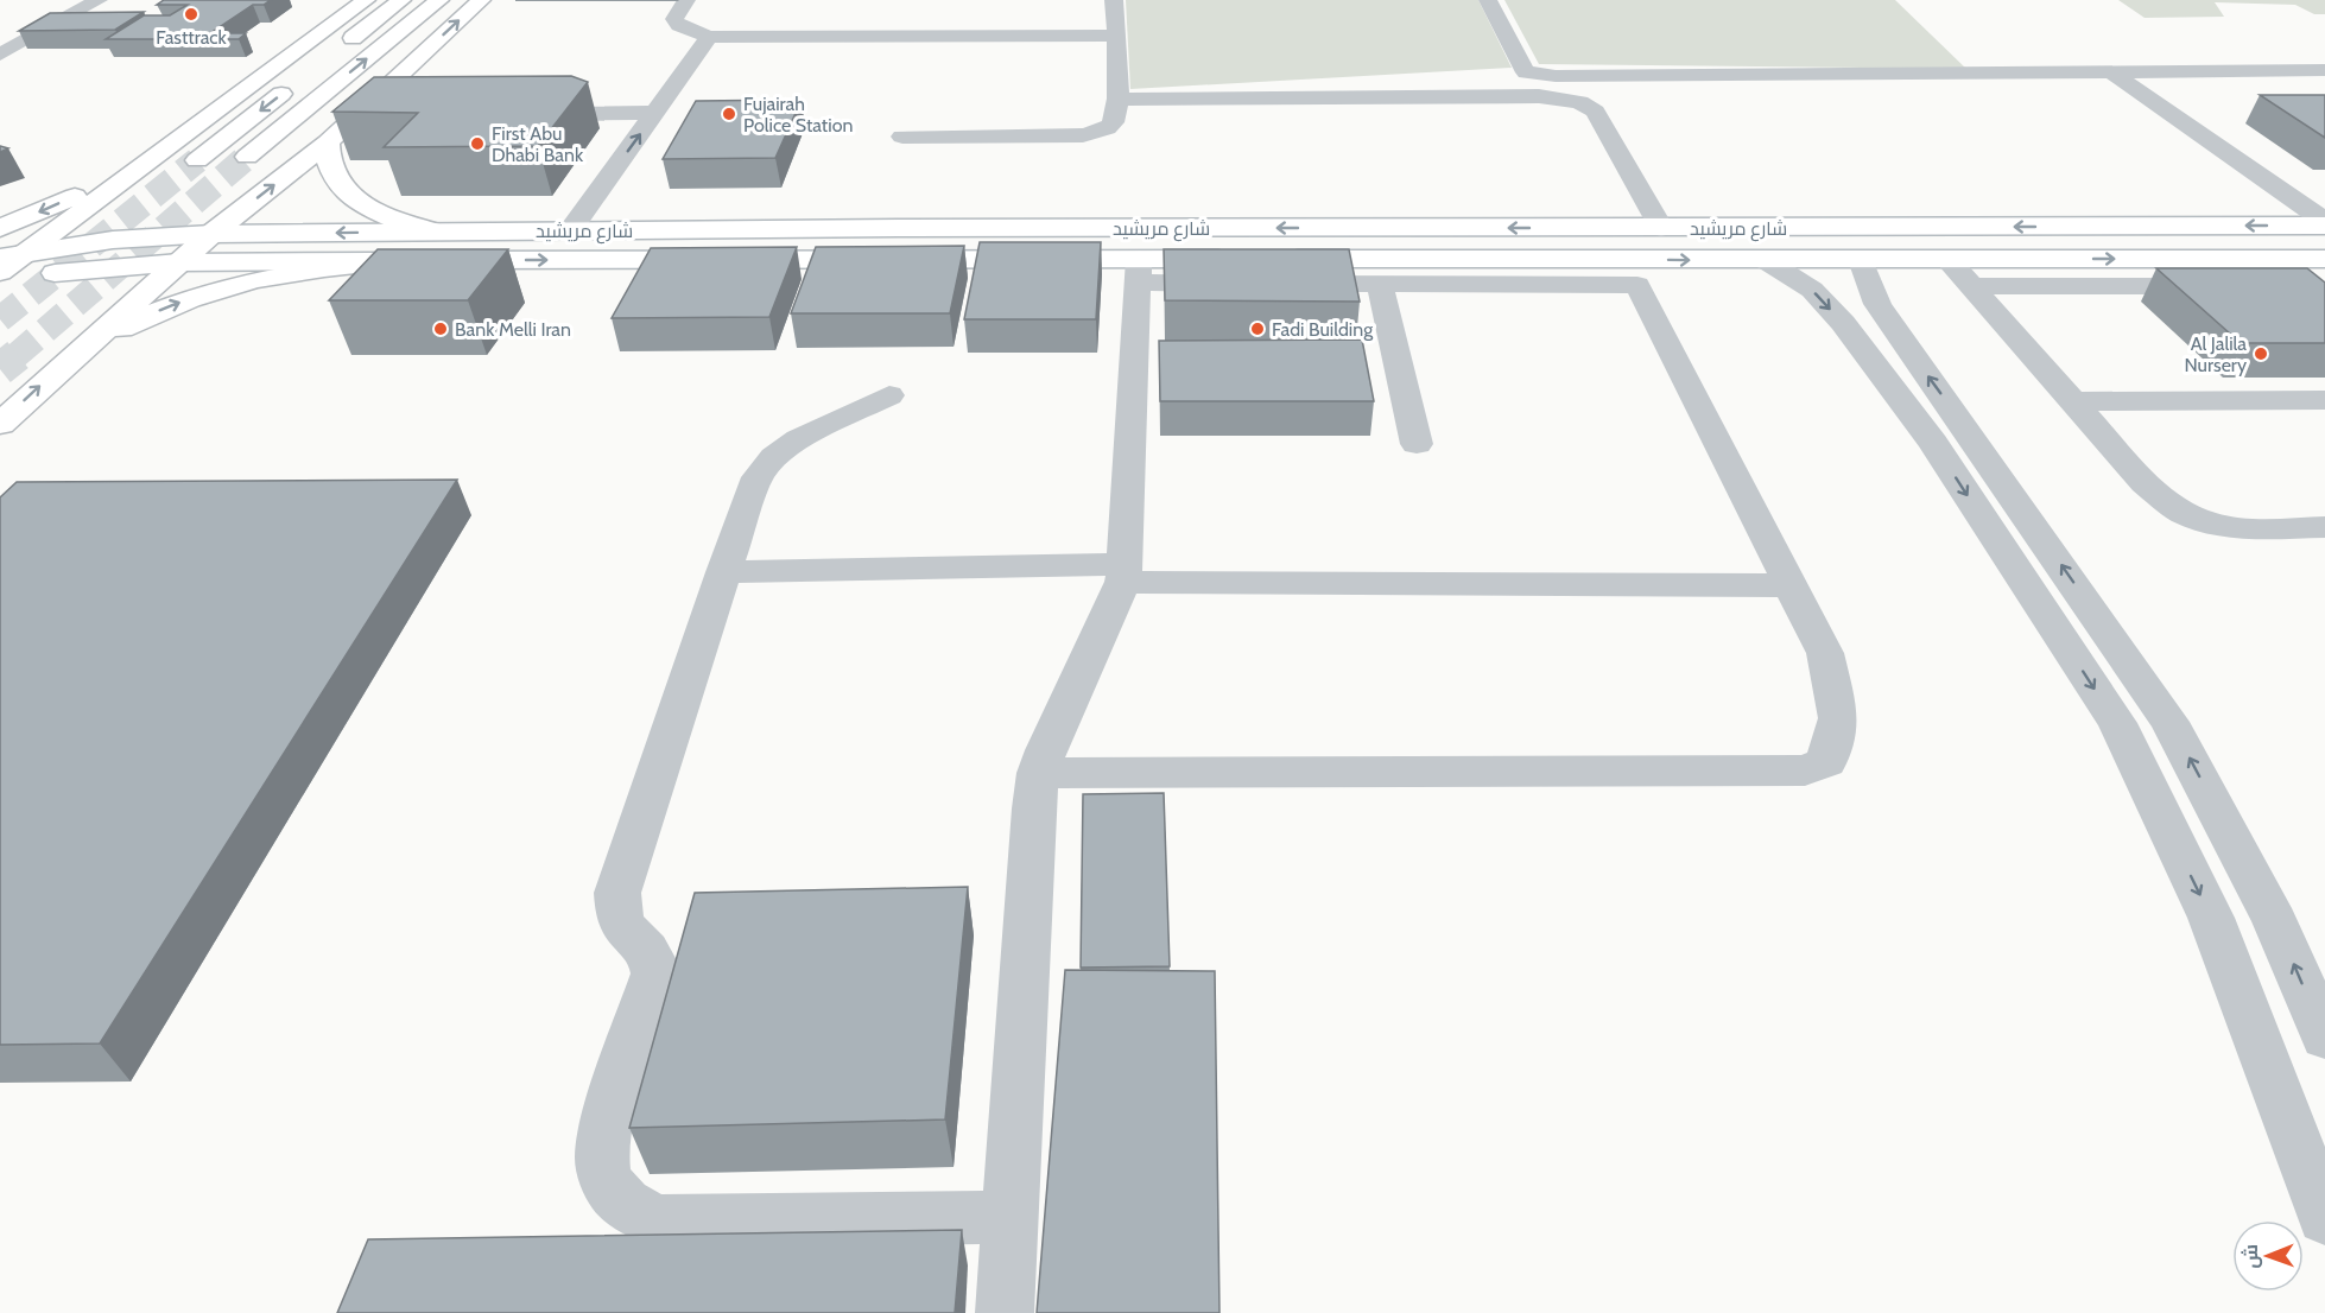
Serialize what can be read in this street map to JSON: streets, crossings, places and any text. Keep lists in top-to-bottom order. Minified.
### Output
{"streets":{"main road":["شارع مريشيد"]},"places":["Fasttrack","Fujairah Police Station","First Abu Dhabi Bank","Bank Melli Iran","Fadi Building","Al Jalila Nursery"],"north":"left"}
